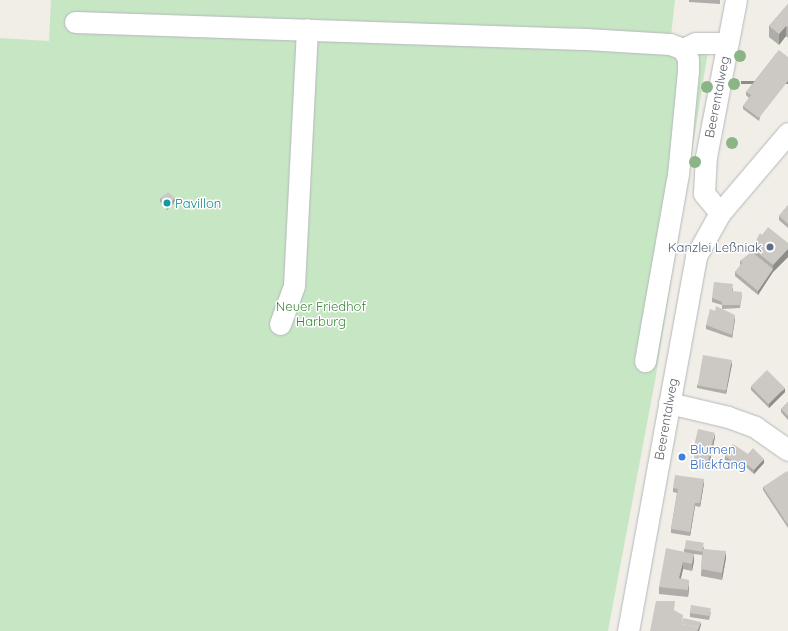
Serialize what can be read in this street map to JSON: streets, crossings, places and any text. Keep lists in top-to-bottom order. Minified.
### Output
{"streets":{"street":["Beerentalweg"]},"parks":["Neuer Friedhof Harburg"],"places":["Pavillon","Kanzlei Leßniak","Blumen Blickfang"]}
